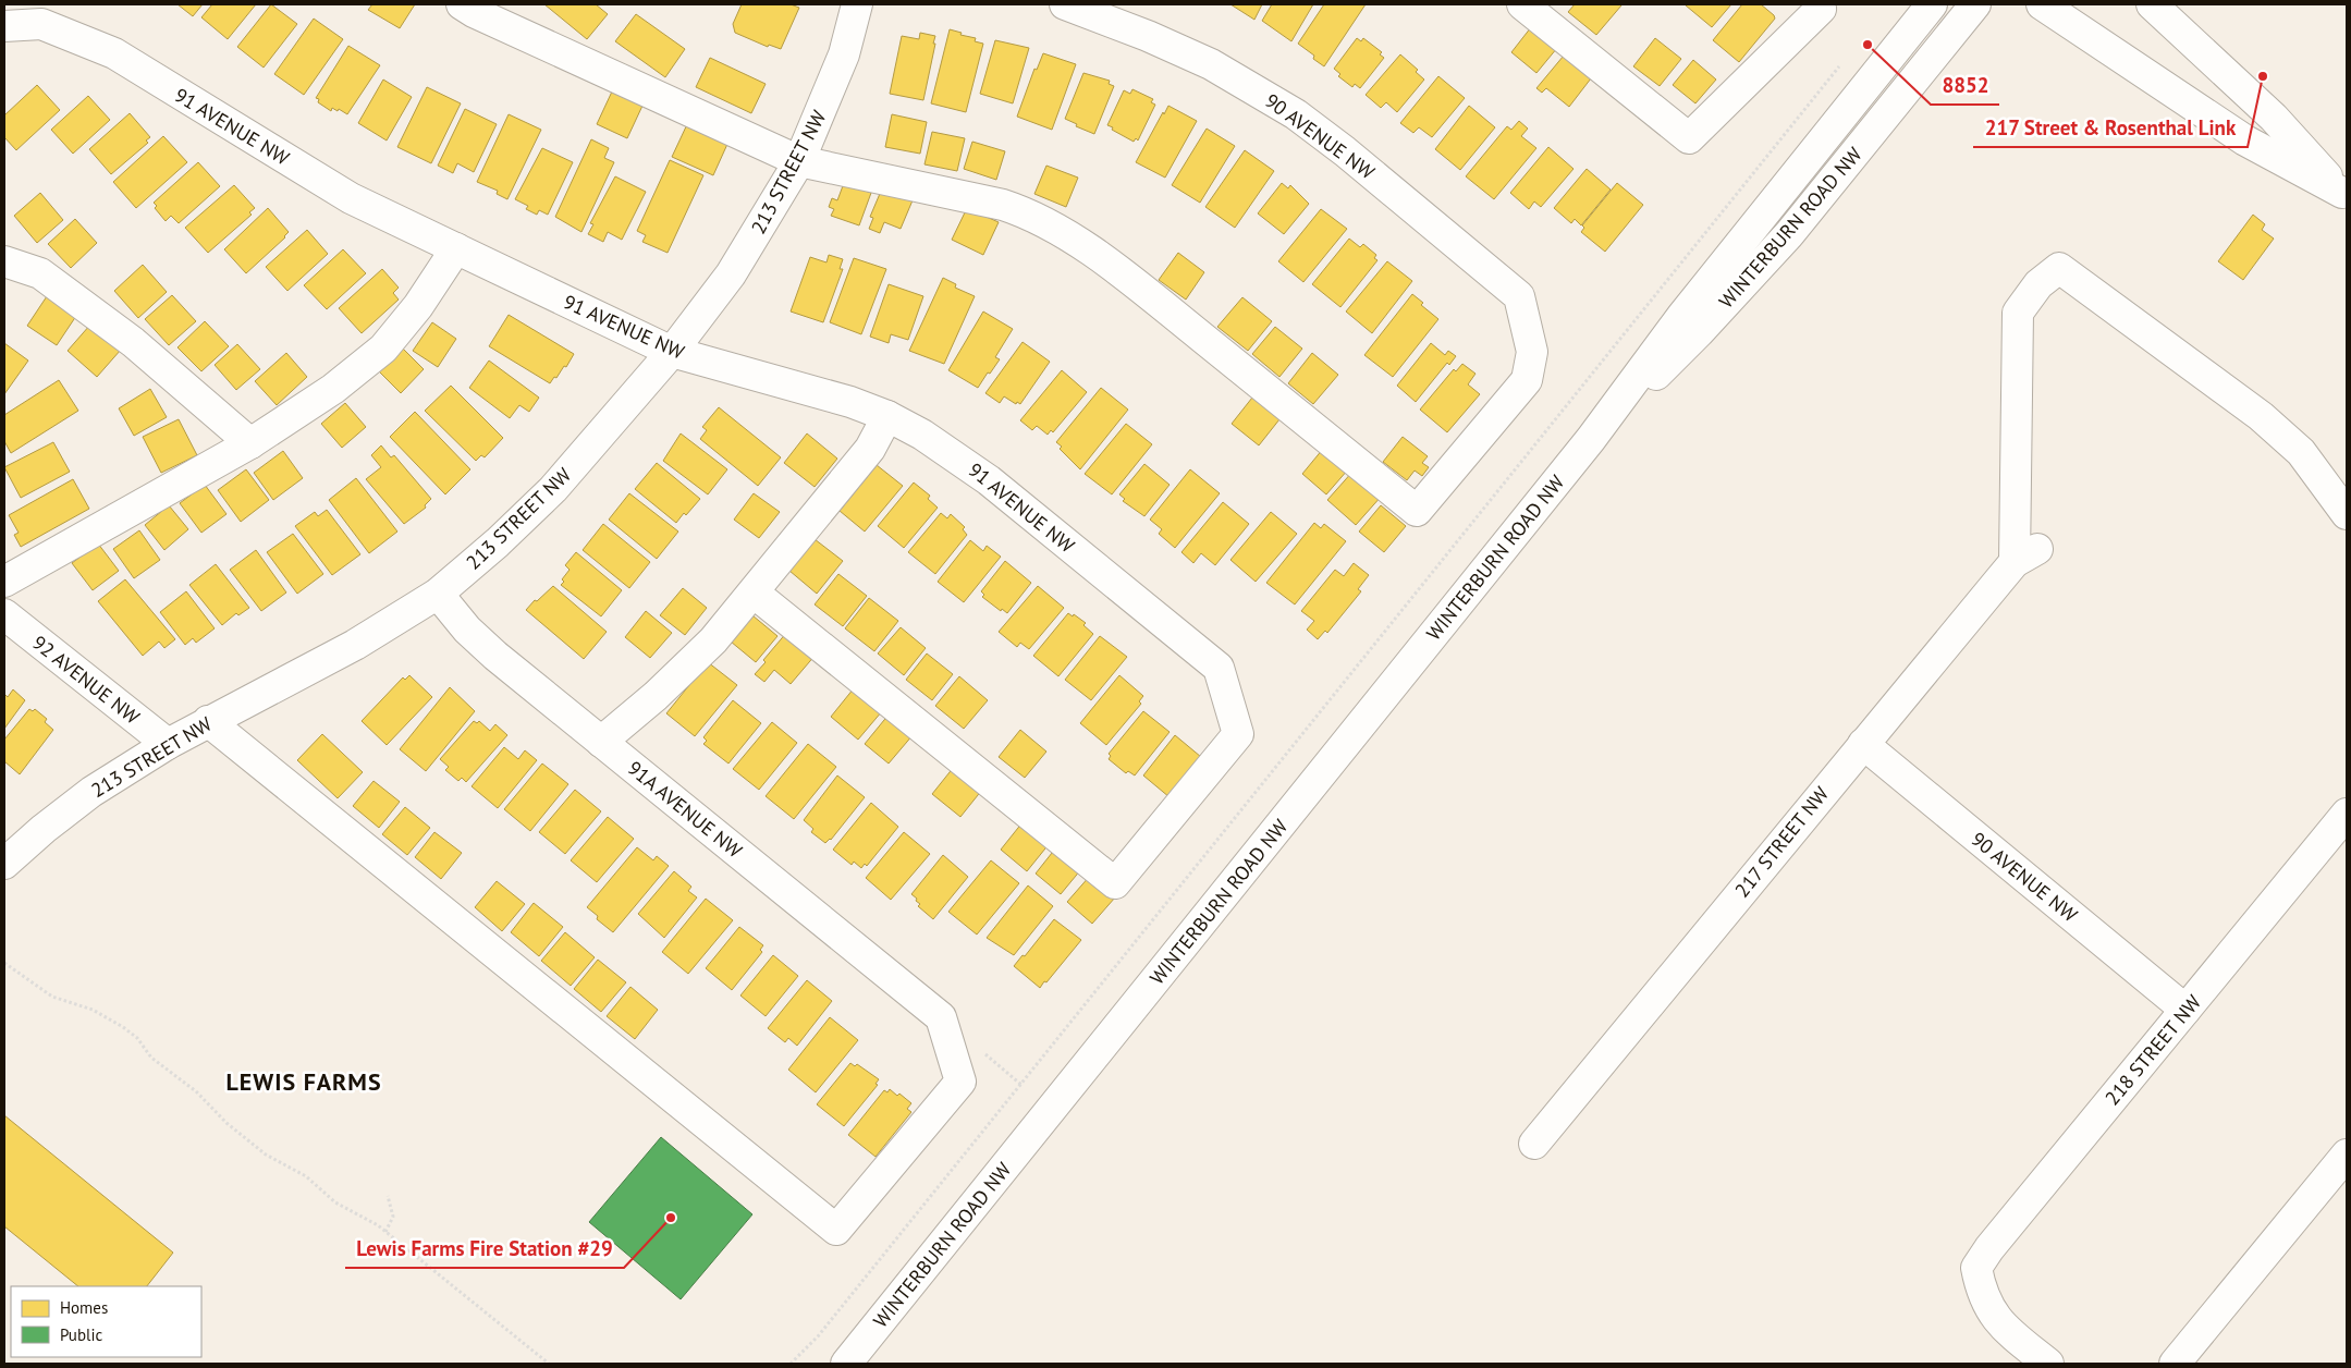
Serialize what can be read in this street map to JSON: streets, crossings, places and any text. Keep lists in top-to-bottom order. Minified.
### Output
{"streets":{"street":["91 AVENUE NW","90 AVENUE NW","213 STREET NW","WINTERBURN ROAD NW","92 AVENUE NW","91A AVENUE NW","217 STREET NW","218 STREET NW"]},"crossings":[["91 AVENUE NW","213 STREET NW"],["90 AVENUE NW","213 STREET NW"],["90 AVENUE NW","217 STREET NW"],["90 AVENUE NW","218 STREET NW"],["213 STREET NW","92 AVENUE NW"],["213 STREET NW","91A AVENUE NW"]],"districts":["LEWIS FARMS"],"places":["8852","217 Street & Rosenthal Link","Lewis Farms Fire Station #29"],"legend":["Homes","Public"]}
